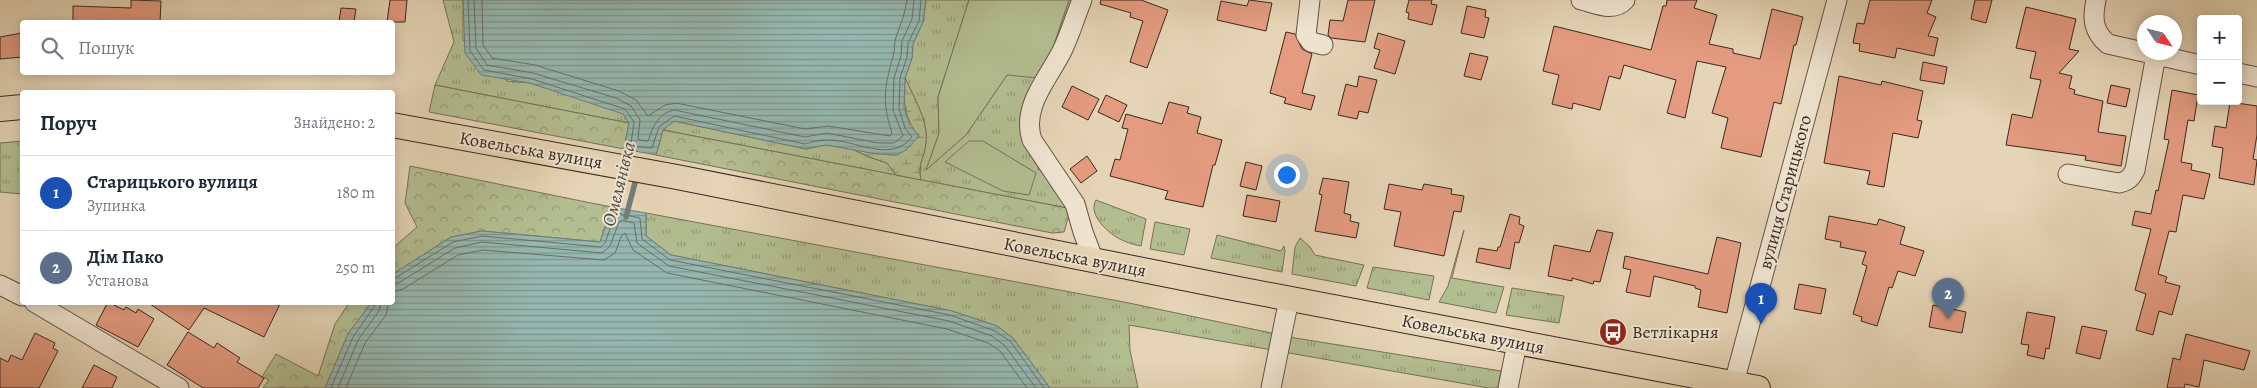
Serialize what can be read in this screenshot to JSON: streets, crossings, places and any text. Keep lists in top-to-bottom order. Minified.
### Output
{"streets":{"main road":["Ковельська вулиця"],"street":["вулиця Старицького"]},"crossings":[["Ковельська вулиця","вулиця Старицького"]],"water":["Омелянівка"],"places":{"bus stop":["Ветлікарня"]},"north":"bottom right","page":{"map_buttons":["+","−"],"search":"Пошук","heading":["Поруч","Знайдено: 2"],"list":[{"mark":"1","name":"Старицького вулиця","note":"Зупинка","value":"180 m"},{"mark":"2","name":"Дім Пако","note":"Установа","value":"250 m"}],"pins":["2","1"]}}
